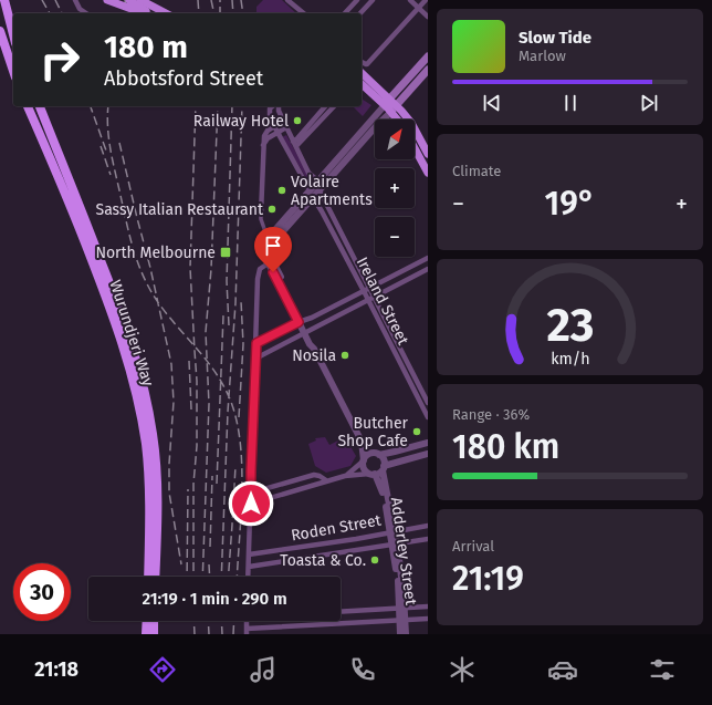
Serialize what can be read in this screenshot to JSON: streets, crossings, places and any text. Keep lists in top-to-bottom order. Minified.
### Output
{"streets":{"highway":["Wurundjeri Way"],"street":["Ireland Street","Roden Street","Adderley Street"]},"crossings":[["Roden Street","Adderley Street"]],"places":{"other":["Railway Hotel","Volaire Apartments","Sassy Italian Restaurant","Nosila","Butcher Shop Cafe","Toasta & Co."],"transit":["North Melbourne"]},"north":"top right","page":{"turn":["180 m","Abbotsford Street"],"song":["Slow Tide","Marlow"],"map_buttons":["+","−"],"tile":["Climate",["Range · 36%","180 km"],["Arrival","21:19"]],"heat":["−","19°","+"],"limit":"30","trip":"21:19 · 1 min · 290 m","tabs":"21:18","gauge":["23","km/h"]}}
